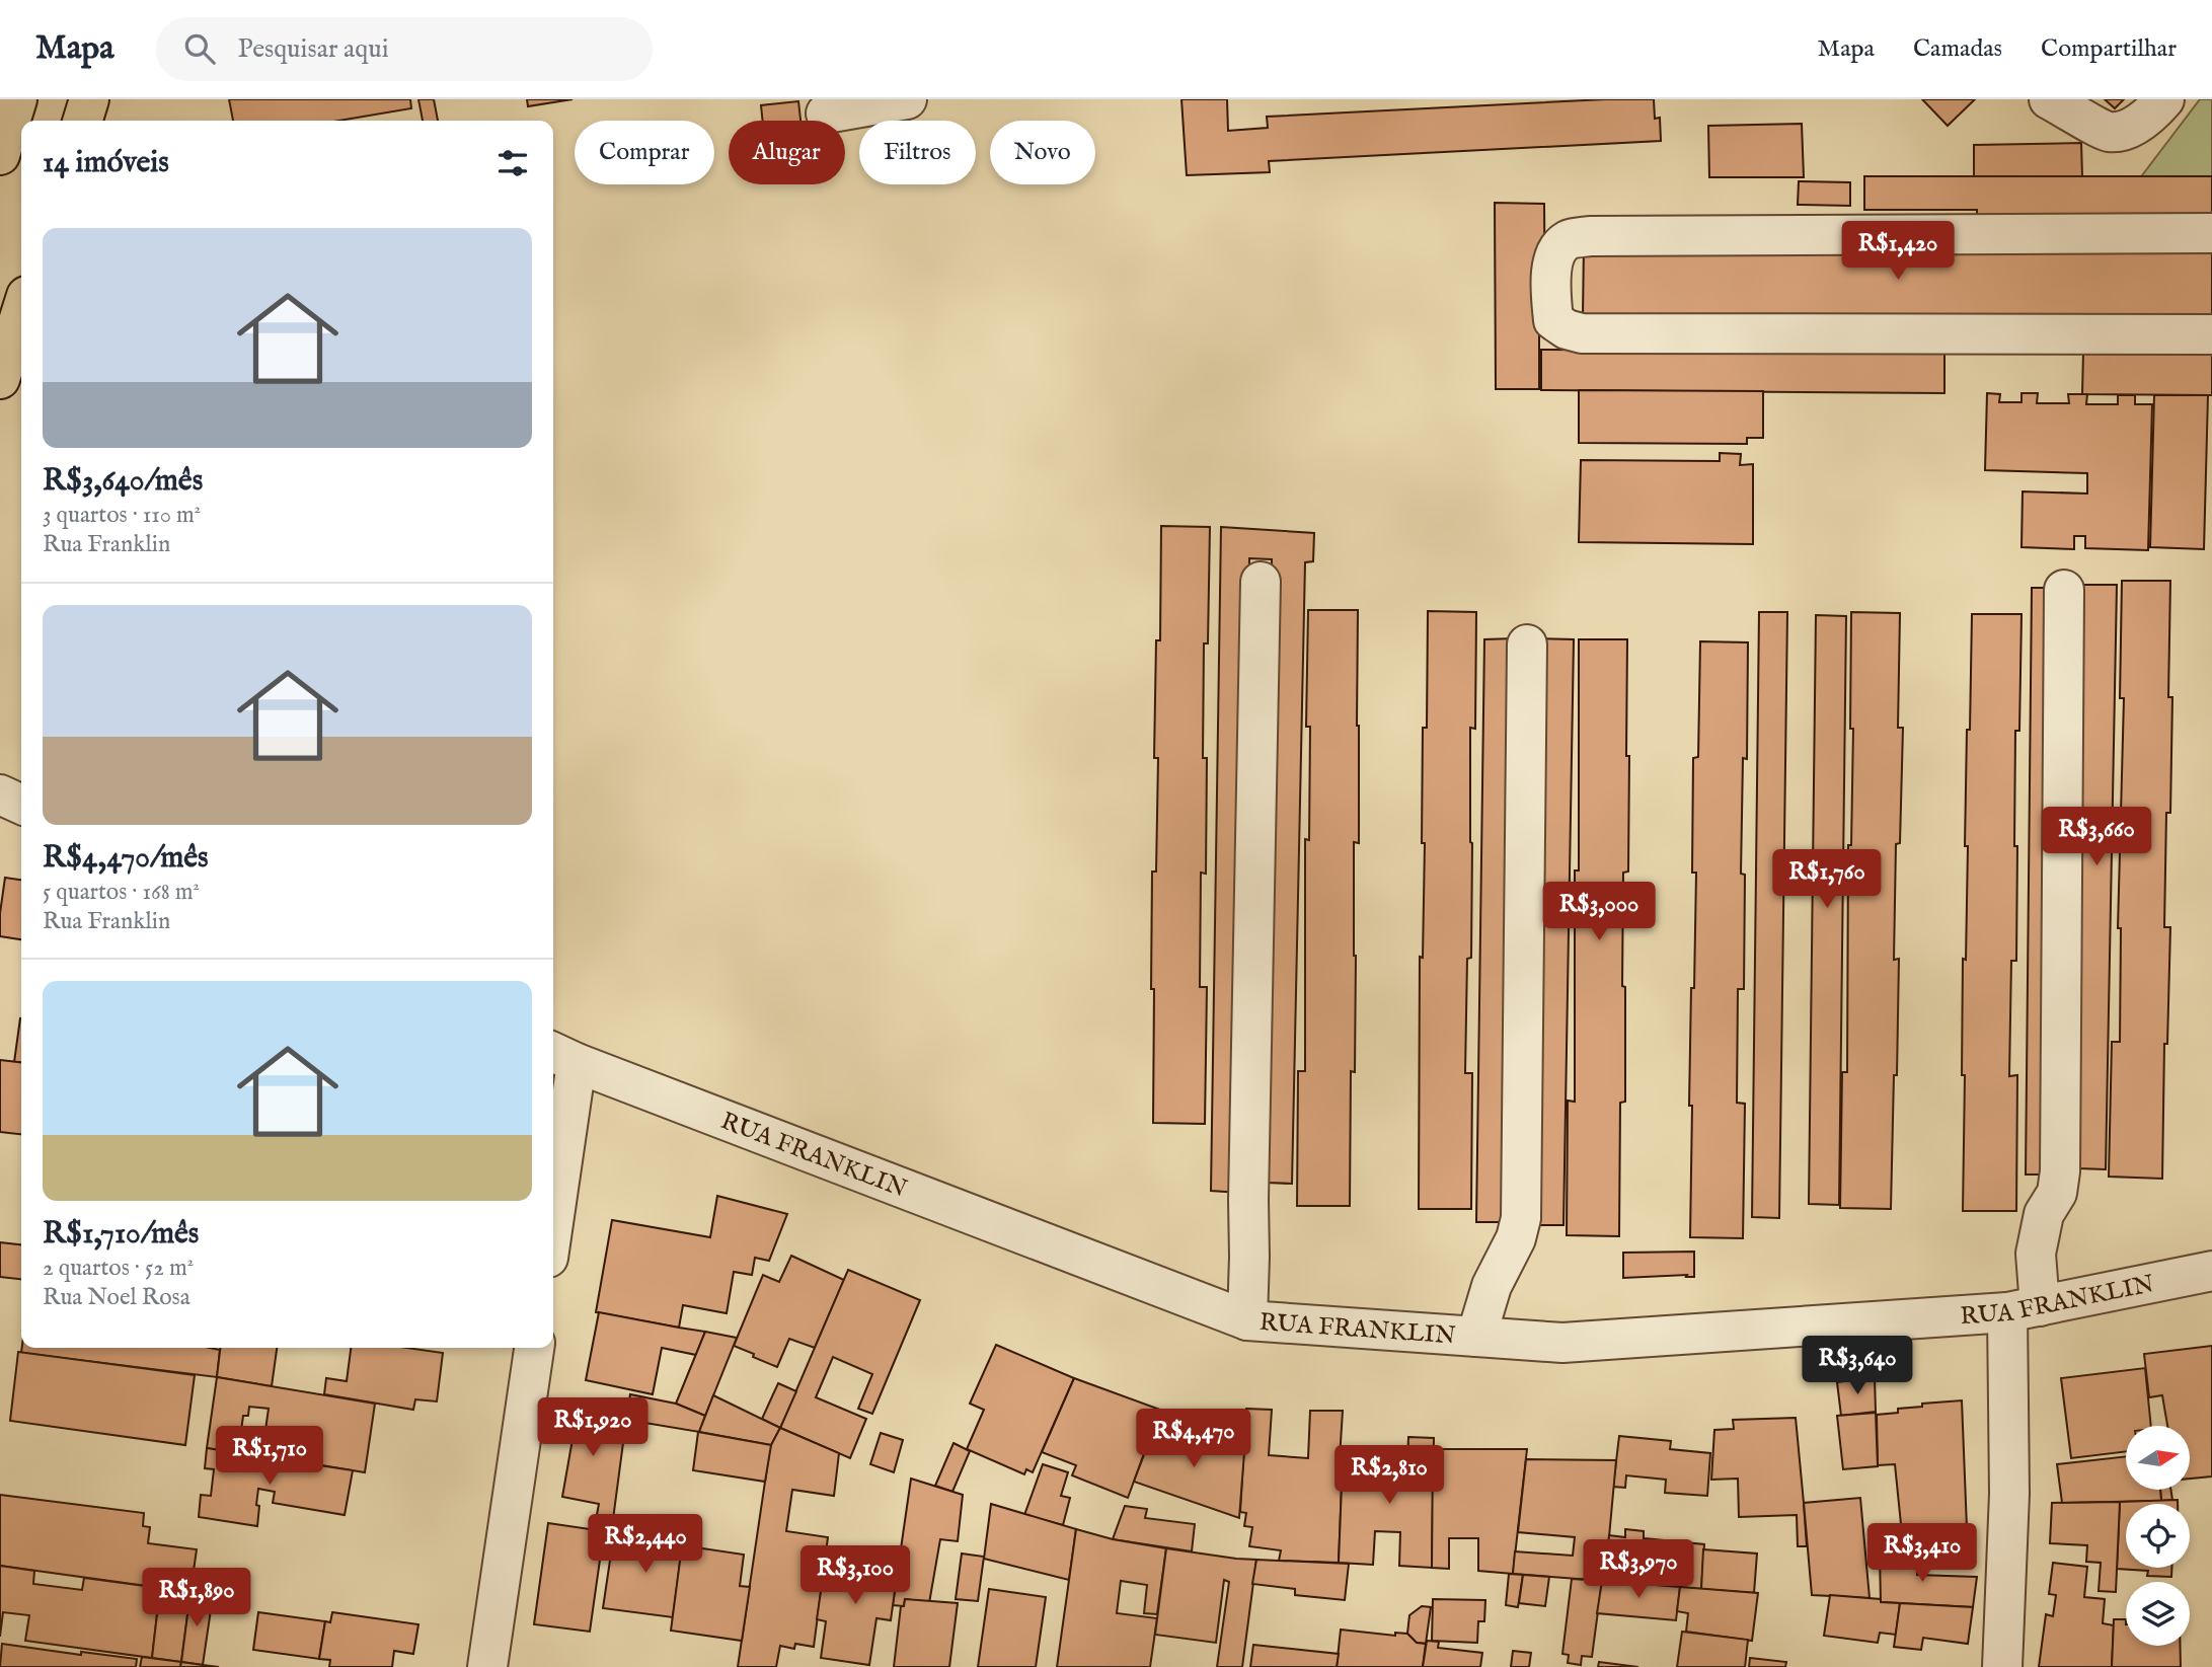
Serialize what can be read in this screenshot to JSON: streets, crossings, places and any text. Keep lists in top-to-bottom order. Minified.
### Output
{"streets":{"street":["RUA FRANKLIN"]},"north":"right","page":{"header":"Mapa","search":"Pesquisar aqui","nav":["Mapa","Camadas","Compartilhar"],"chip":["Comprar","Alugar","Filtros","Novo"],"heading":"14 imóveis","list":[{"name":"R$3,640/mês","note":"3 quartos · 110 m² · Rua Franklin"},{"name":"R$4,470/mês","note":"5 quartos · 168 m² · Rua Franklin"},{"name":"R$1,710/mês","note":"2 quartos · 52 m² · Rua Noel Rosa"}],"price":["R$1,420","R$3,660","R$1,760","R$3,000","R$3,640","R$1,920","R$4,470","R$1,710","R$2,810","R$2,440","R$3,410","R$3,970","R$3,100","R$1,890"]}}
